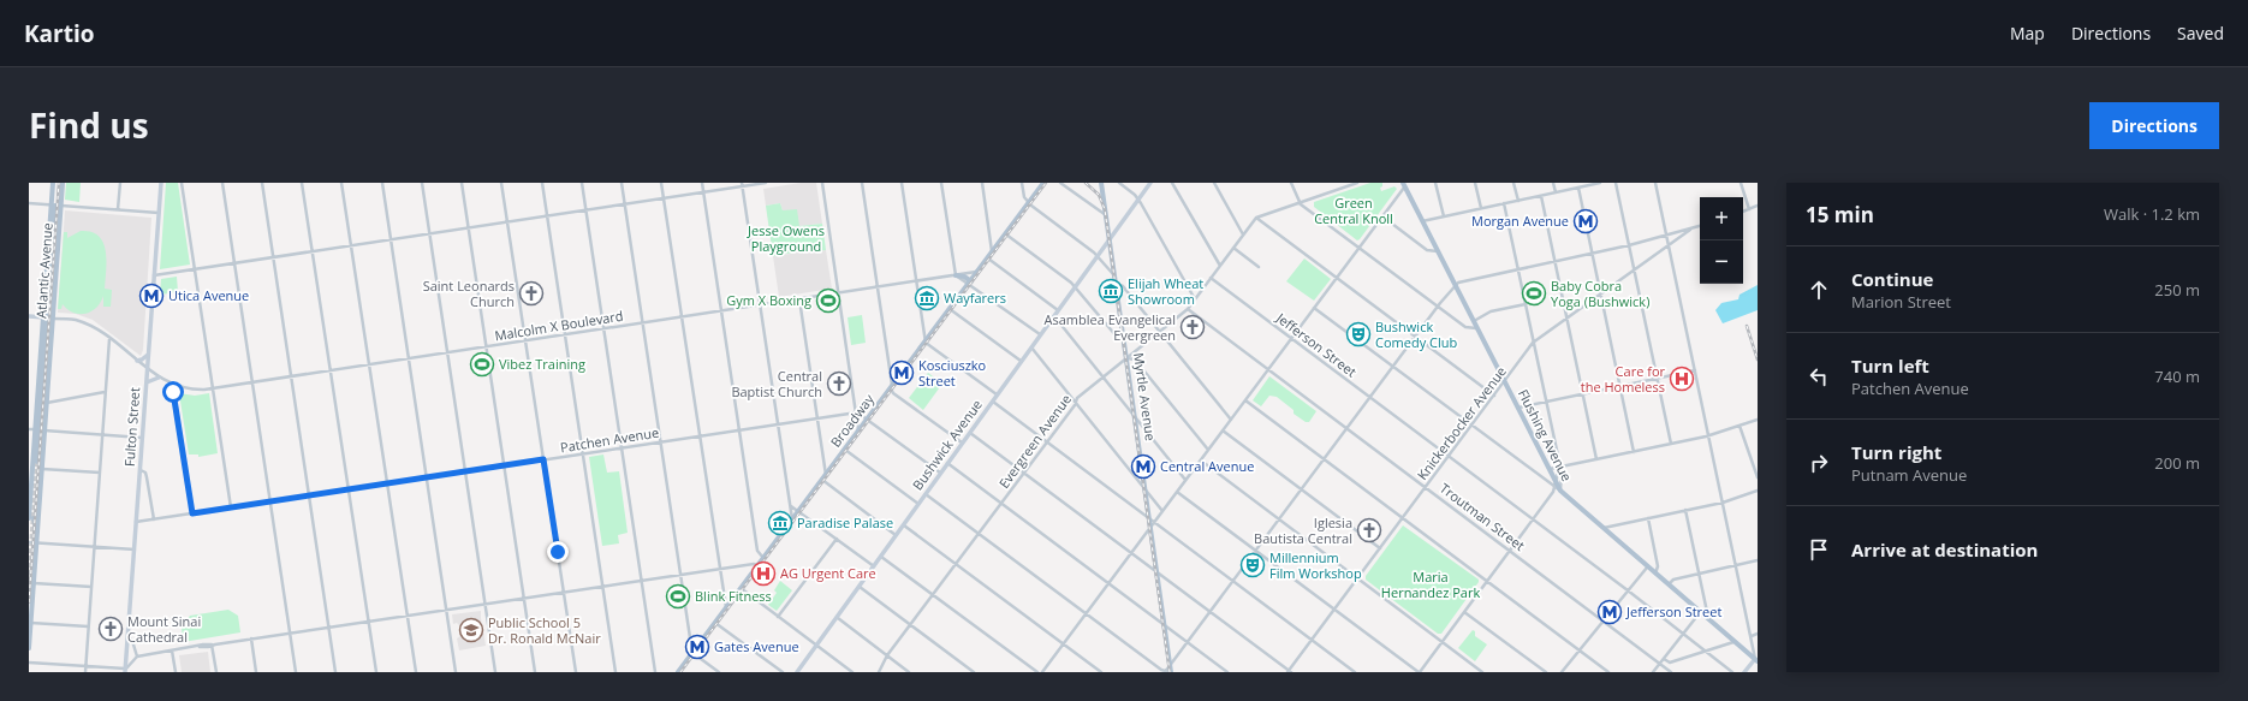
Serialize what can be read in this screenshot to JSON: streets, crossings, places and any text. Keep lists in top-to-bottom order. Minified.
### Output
{"streets":{"main road":["Atlantic Avenue","Myrtle Avenue","Broadway","Fulton Street","Flushing Avenue","Bushwick Avenue"],"street":["Malcolm X Boulevard","Jefferson Street","Knickerbocker Avenue","Patchen Avenue","Evergreen Avenue","Troutman Street"]},"crossings":[["Malcolm X Boulevard","Broadway"],["Malcolm X Boulevard","Fulton Street"],["Jefferson Street","Knickerbocker Avenue"],["Jefferson Street","Evergreen Avenue"],["Myrtle Avenue","Evergreen Avenue"],["Myrtle Avenue","Bushwick Avenue"],["Knickerbocker Avenue","Flushing Avenue"],["Knickerbocker Avenue","Troutman Street"],["Fulton Street","Patchen Avenue"],["Evergreen Avenue","Troutman Street"]],"parks":["Green Central Knoll","Jesse Owens Playground","Maria Hernandez Park"],"places":{"metro station":["Morgan Avenue","Utica Avenue","Kosciuszko Street","Central Avenue","Jefferson Street","Gates Avenue"],"museum":["Elijah Wheat Showroom","Wayfarers","Paradise Palase"],"church":["Saint Leonards Church","Asamblea Evangelical Evergreen","Central Baptist Church","Iglesia Bautista Central","Mount Sinai Cathedral"],"sports":["Baby Cobra Yoga (Bushwick)","Gym X Boxing","Vibez Training","Blink Fitness"],"theatre":["Bushwick Comedy Club","Millennium Film Workshop"],"hospital":["Care for the Homeless","AG Urgent Care"],"school or university":["Public School 5 Dr. Ronald McNair"]},"page":{"header":"Kartio","nav":["Map","Directions","Saved"],"title":"Find us","buttons":"Directions","heading":["15 min","Walk · 1.2 km"],"map_buttons":["+","−"],"list":[["Continue","Marion Street","250 m"],["Turn left","Patchen Avenue","740 m"],["Turn right","Putnam Avenue","200 m"],"Arrive at destination"]}}
